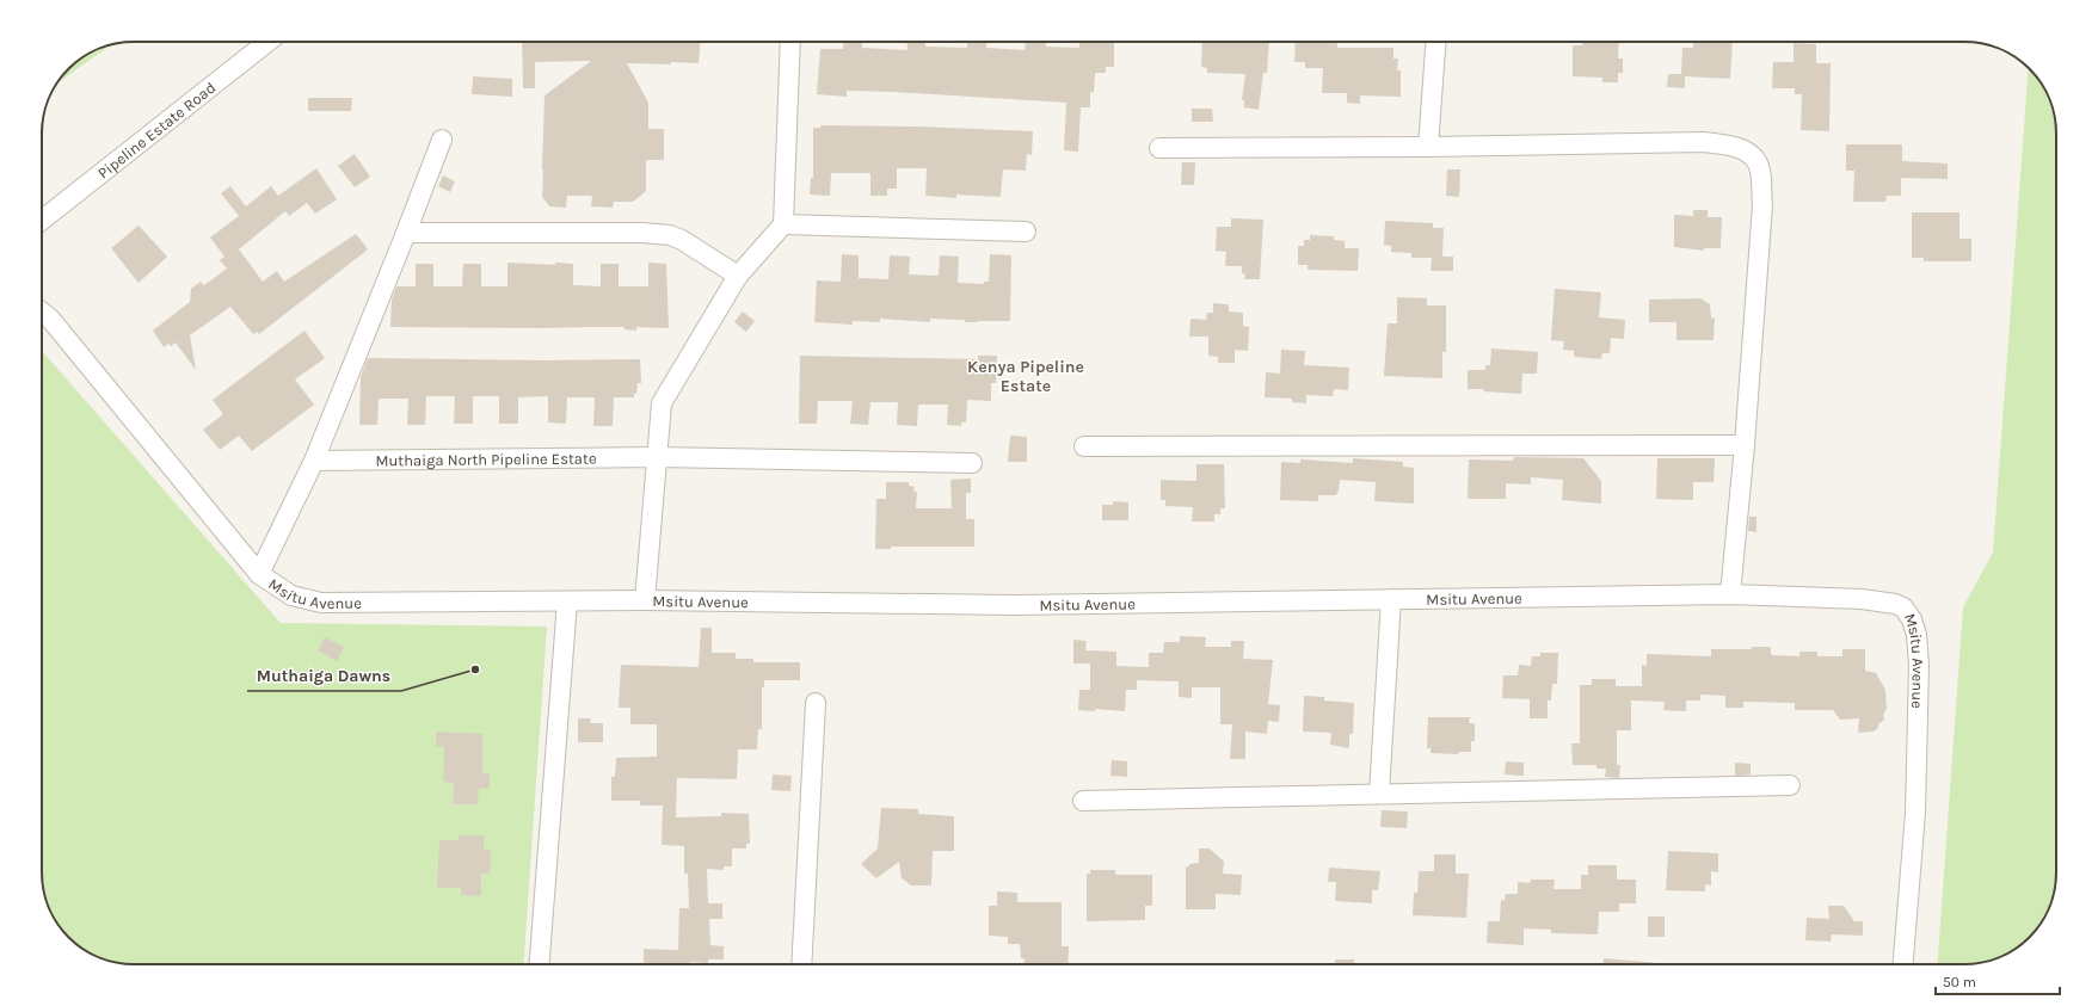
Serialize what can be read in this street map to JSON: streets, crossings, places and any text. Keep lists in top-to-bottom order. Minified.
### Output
{"streets":{"street":["Pipeline Estate Road","Muthaiga North Pipeline Estate","Msitu Avenue"]},"districts":["Kenya Pipeline Estate"],"places":["Muthaiga Dawns"],"scale_bar":"50 m"}
